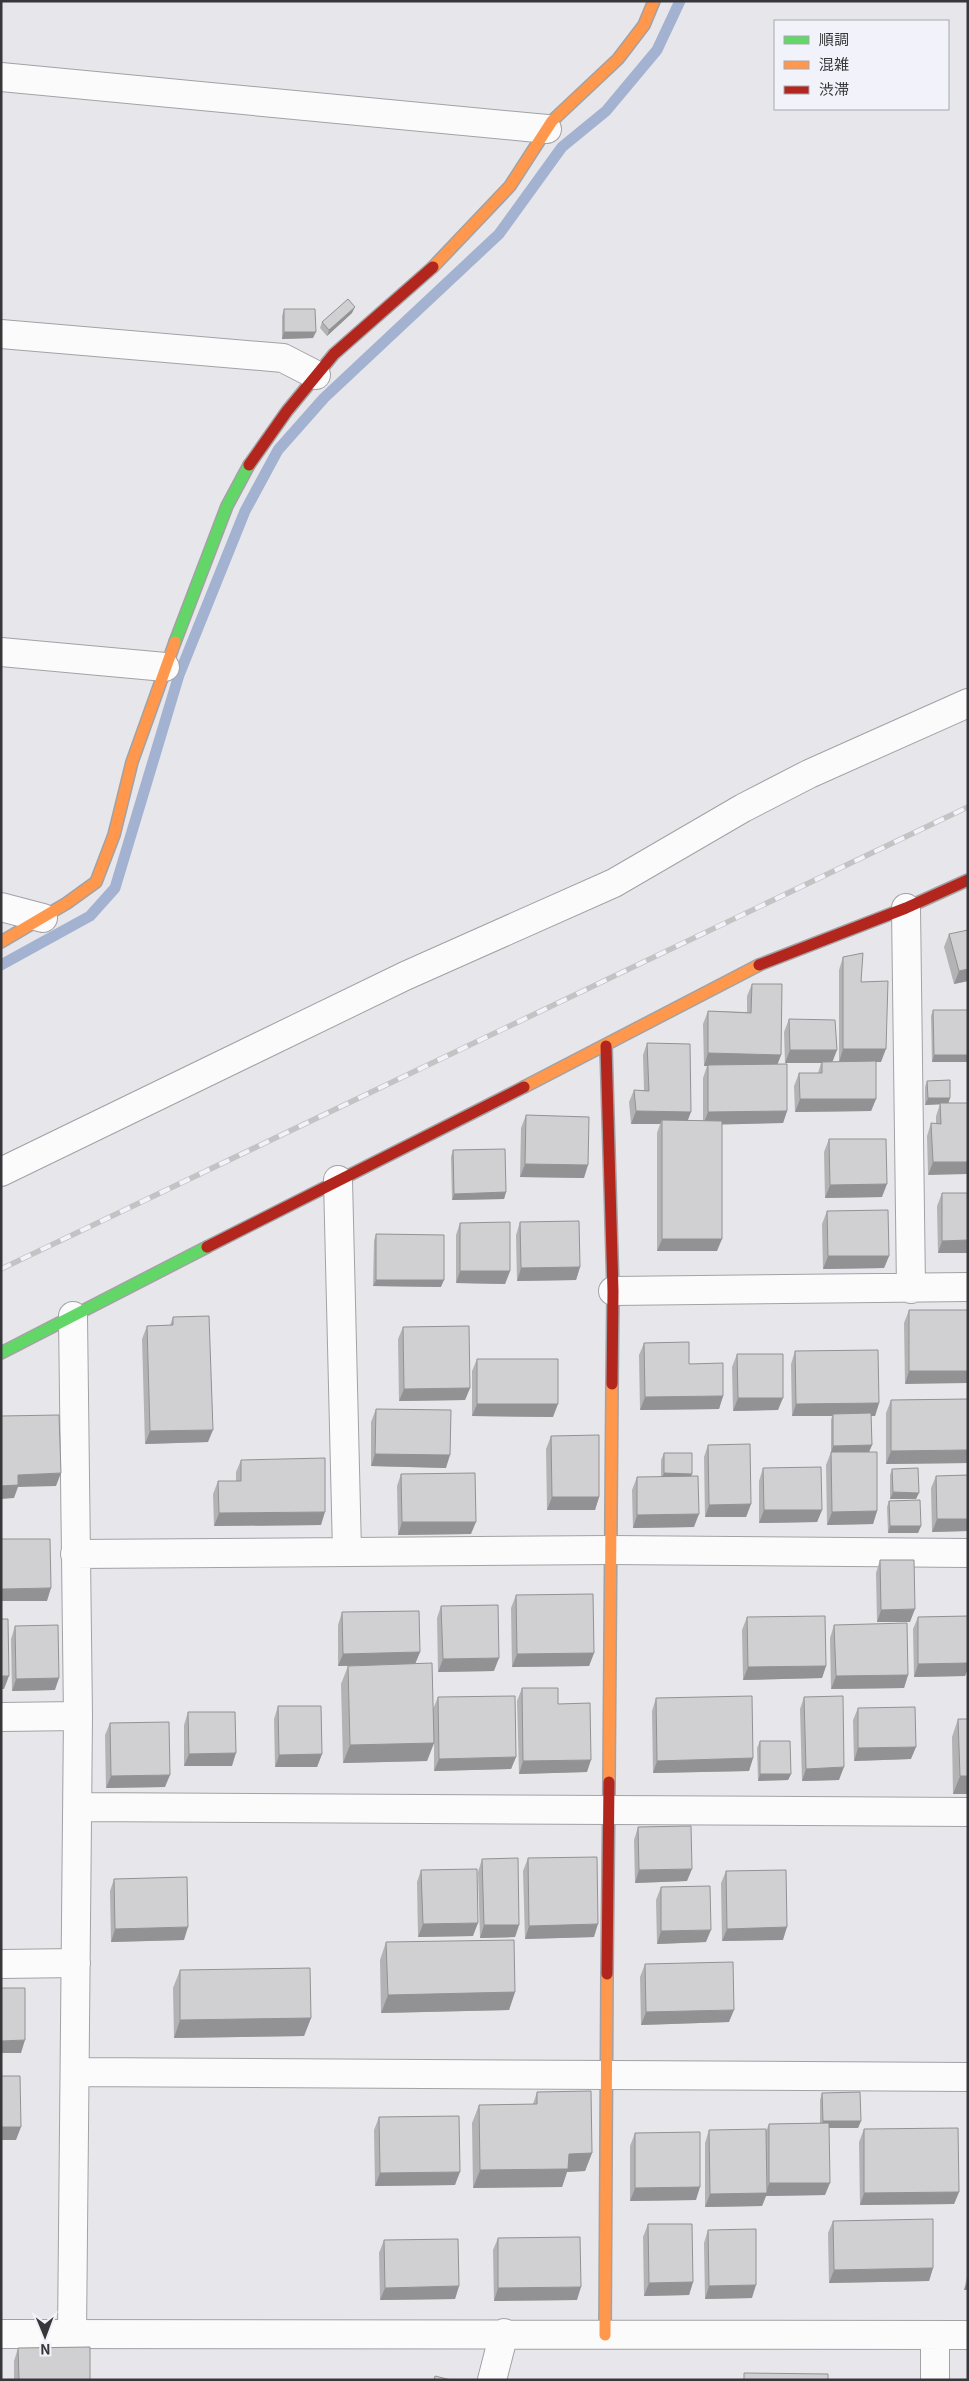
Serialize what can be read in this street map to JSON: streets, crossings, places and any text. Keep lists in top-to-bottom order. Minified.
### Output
{"legend":["順調","混雑","渋滞"],"north":"bottom"}
